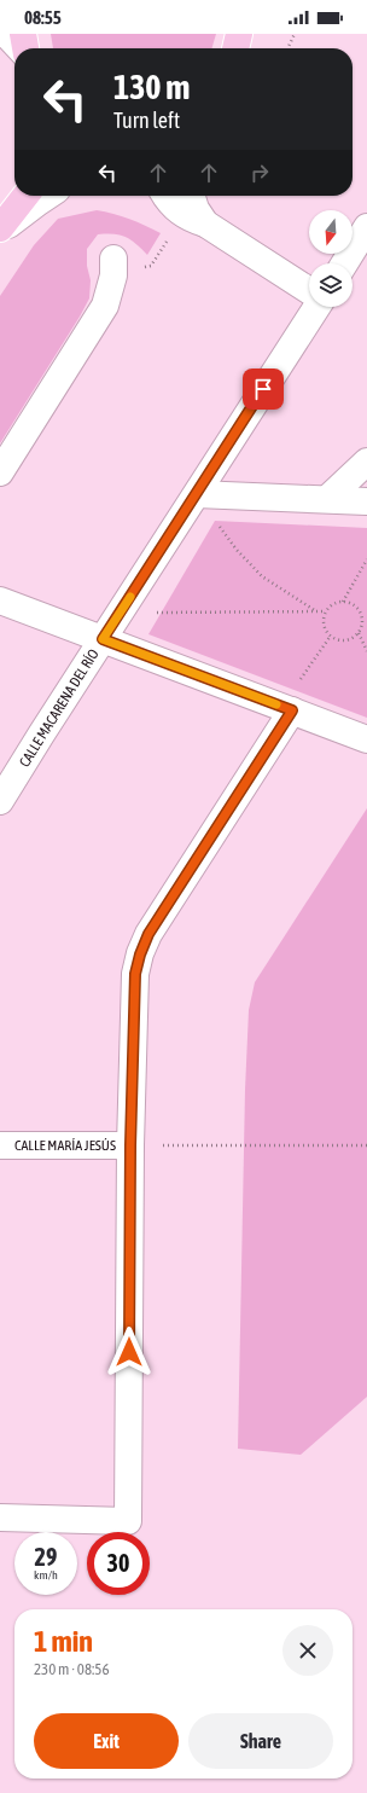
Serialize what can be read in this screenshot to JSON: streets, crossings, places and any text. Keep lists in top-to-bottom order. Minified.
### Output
{"streets":{"street":["CALLE MACARENA DEL RÍO","CALLE MARÍA JESÚS"]},"north":"bottom","page":{"status":"08:55","turn":["130 m","Turn left"],"speed":"29 km/h","limit":"30","heading":["1 min","230 m · 08:56"],"buttons":["Exit","Share"]}}
